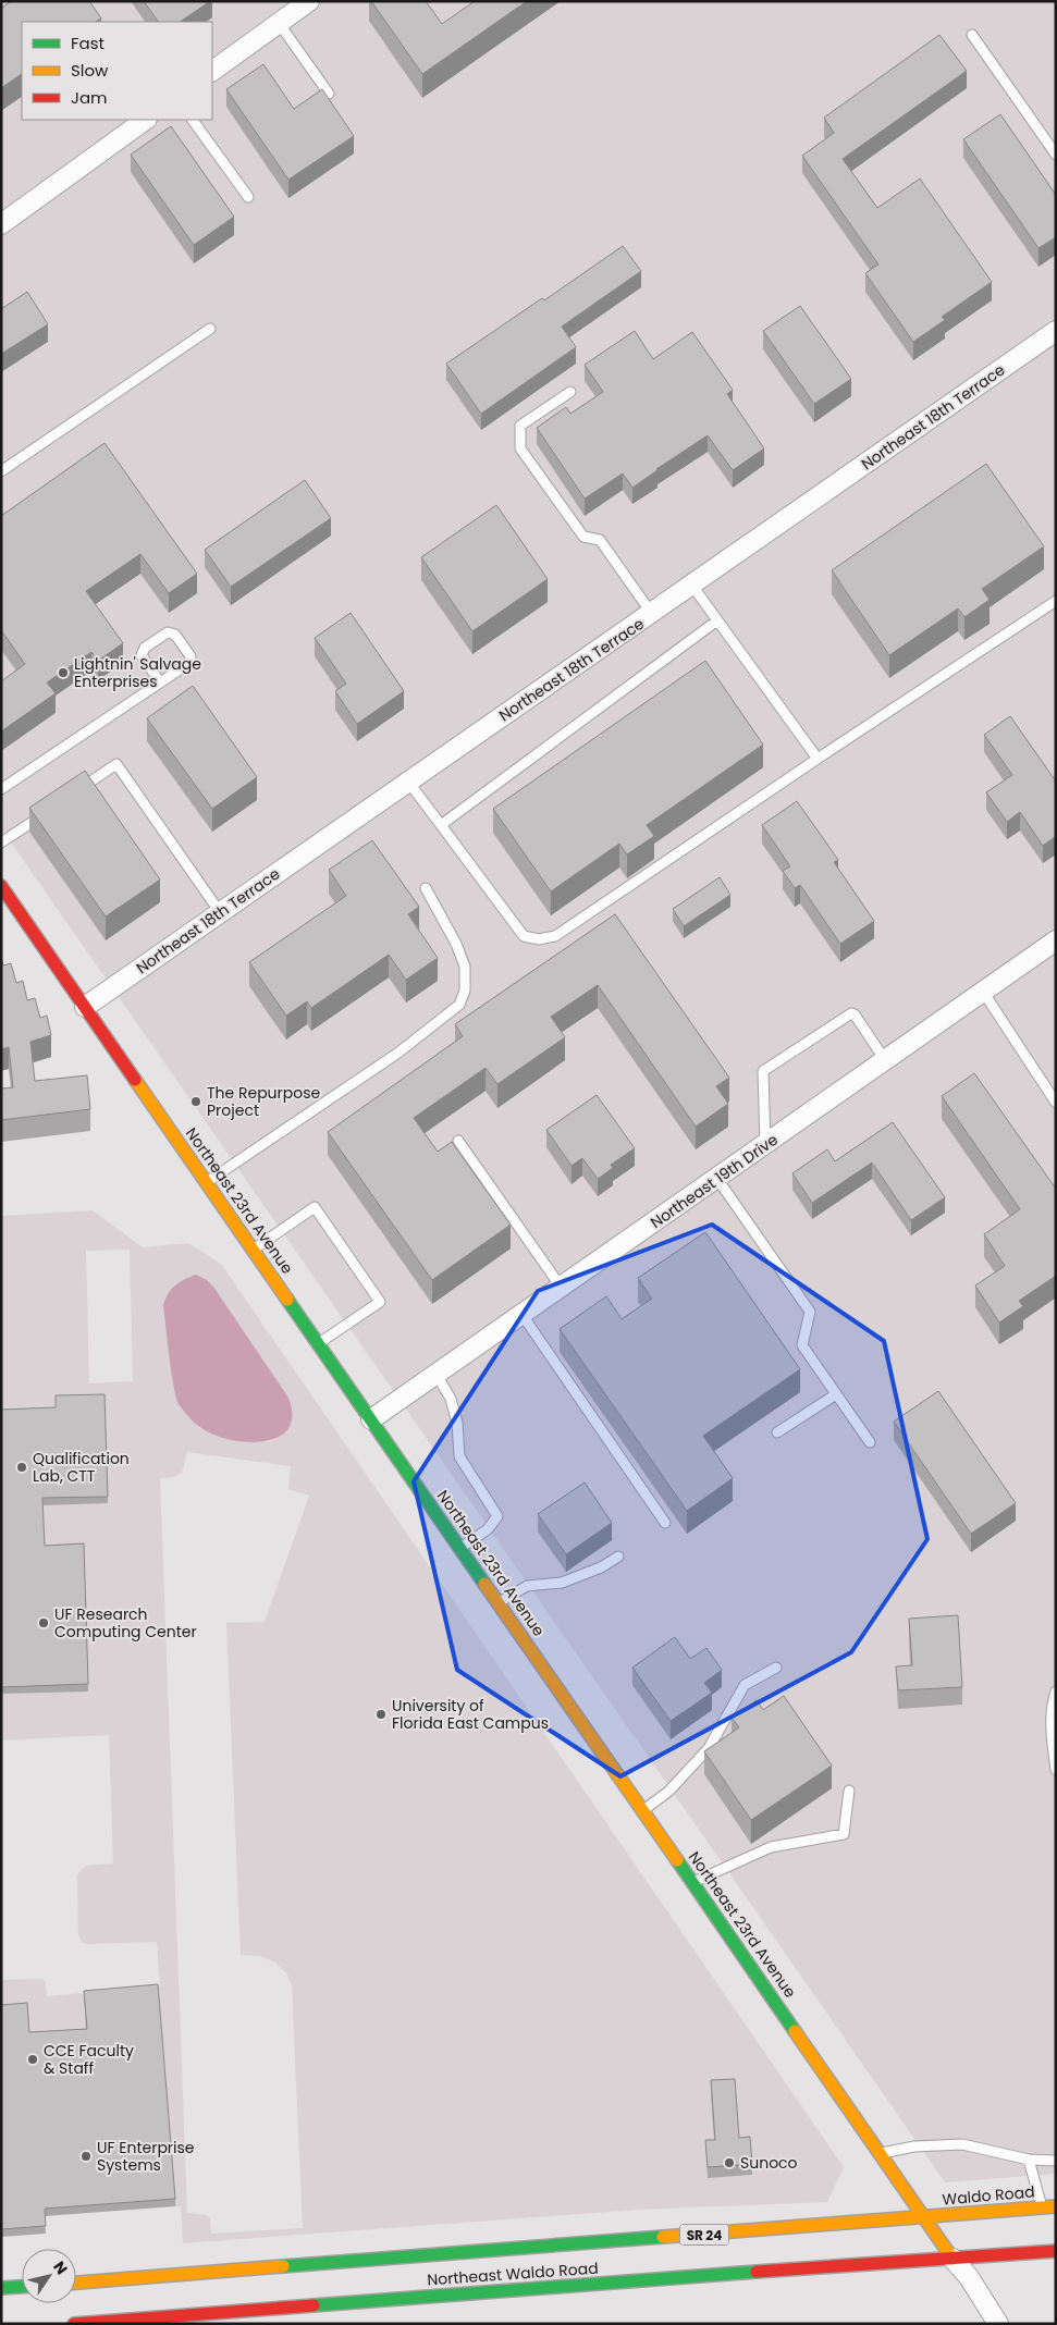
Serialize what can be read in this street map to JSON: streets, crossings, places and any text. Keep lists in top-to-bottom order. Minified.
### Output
{"streets":{"main road":["Northeast 23rd Avenue","Waldo Road","SR 24","Northeast Waldo Road"],"street":["Northeast 18th Terrace","Northeast 19th Drive"]},"crossings":[["Northeast 18th Terrace","Northeast 23rd Avenue"],["Northeast 19th Drive","Northeast 23rd Avenue"],["Northeast 23rd Avenue","Waldo Road"],["Northeast 23rd Avenue","Northeast Waldo Road"],["Waldo Road","Northeast Waldo Road"]],"places":["Lightnin' Salvage Enterprises","The Repurpose Project","Qualification Lab, CTT","UF Research Computing Center","University of Florida East Campus","CCE Faculty & Staff","UF Enterprise Systems","Sunoco"],"legend":["Fast","Slow","Jam"],"north":"top right"}
